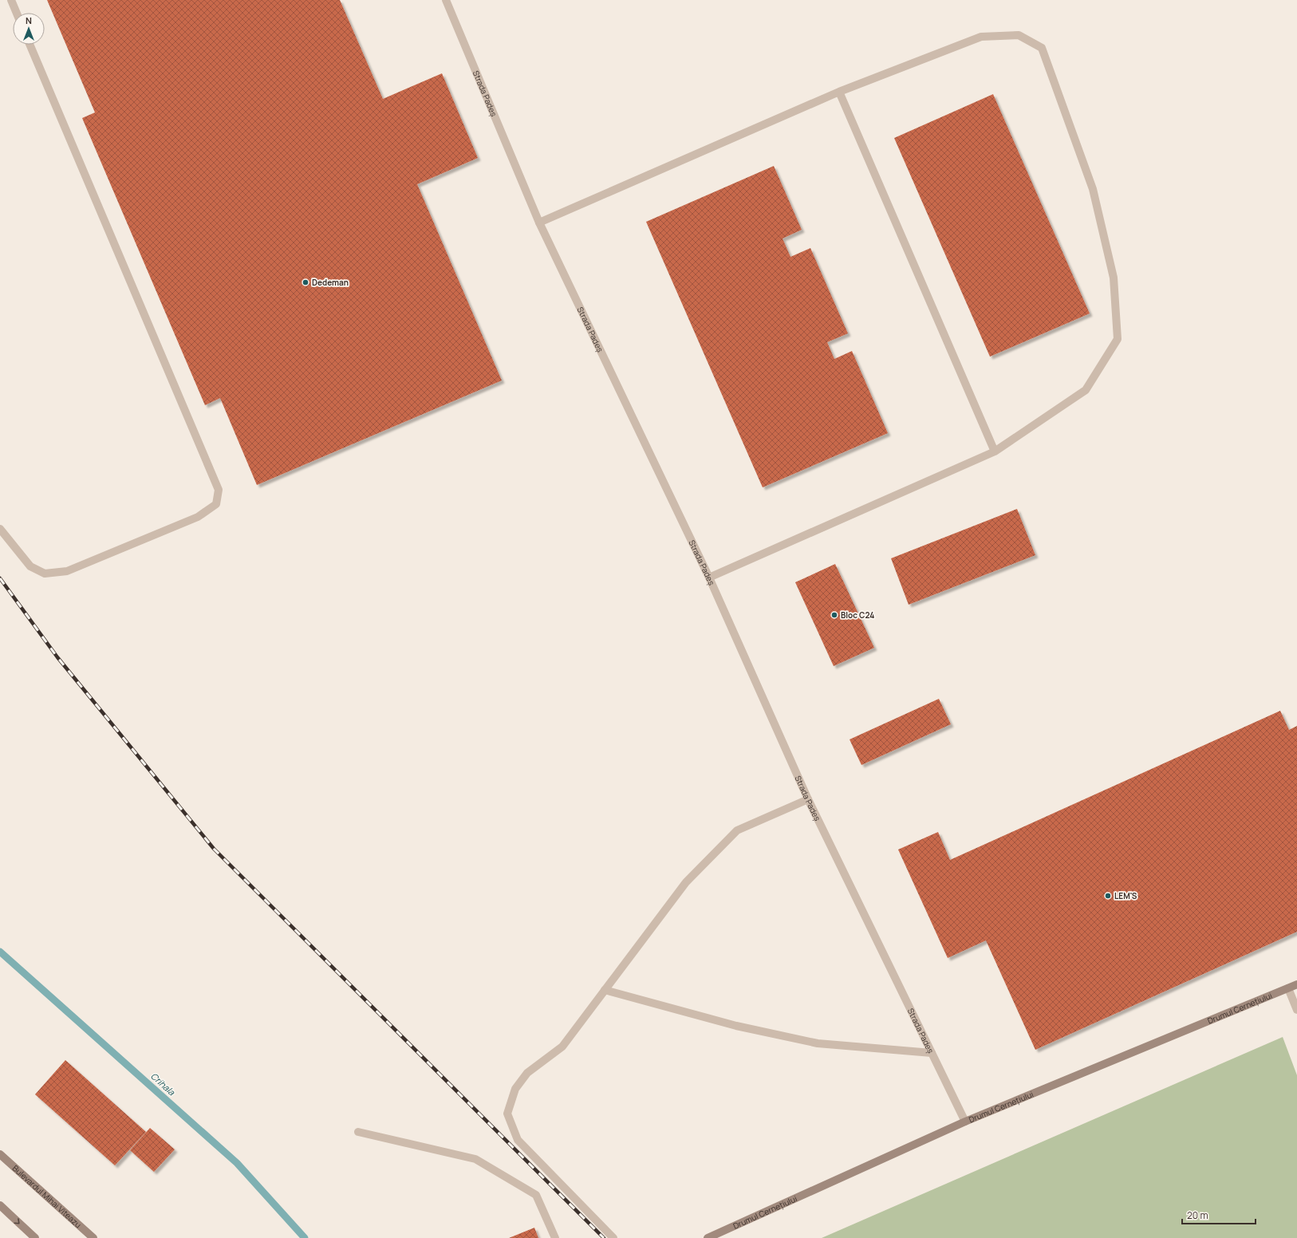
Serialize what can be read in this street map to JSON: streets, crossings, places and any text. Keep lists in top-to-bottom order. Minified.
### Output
{"streets":{"main road":["Drumul Cernețiului","Bulevardul Mihai Viteazu"],"street":["Strada Padeș"]},"crossings":[["Strada Padeș","Drumul Cernețiului"]],"water":["Crihala"],"places":["Dedeman","Bloc C24","LEM'S"],"scale_bar":"20 m","north":"top"}
